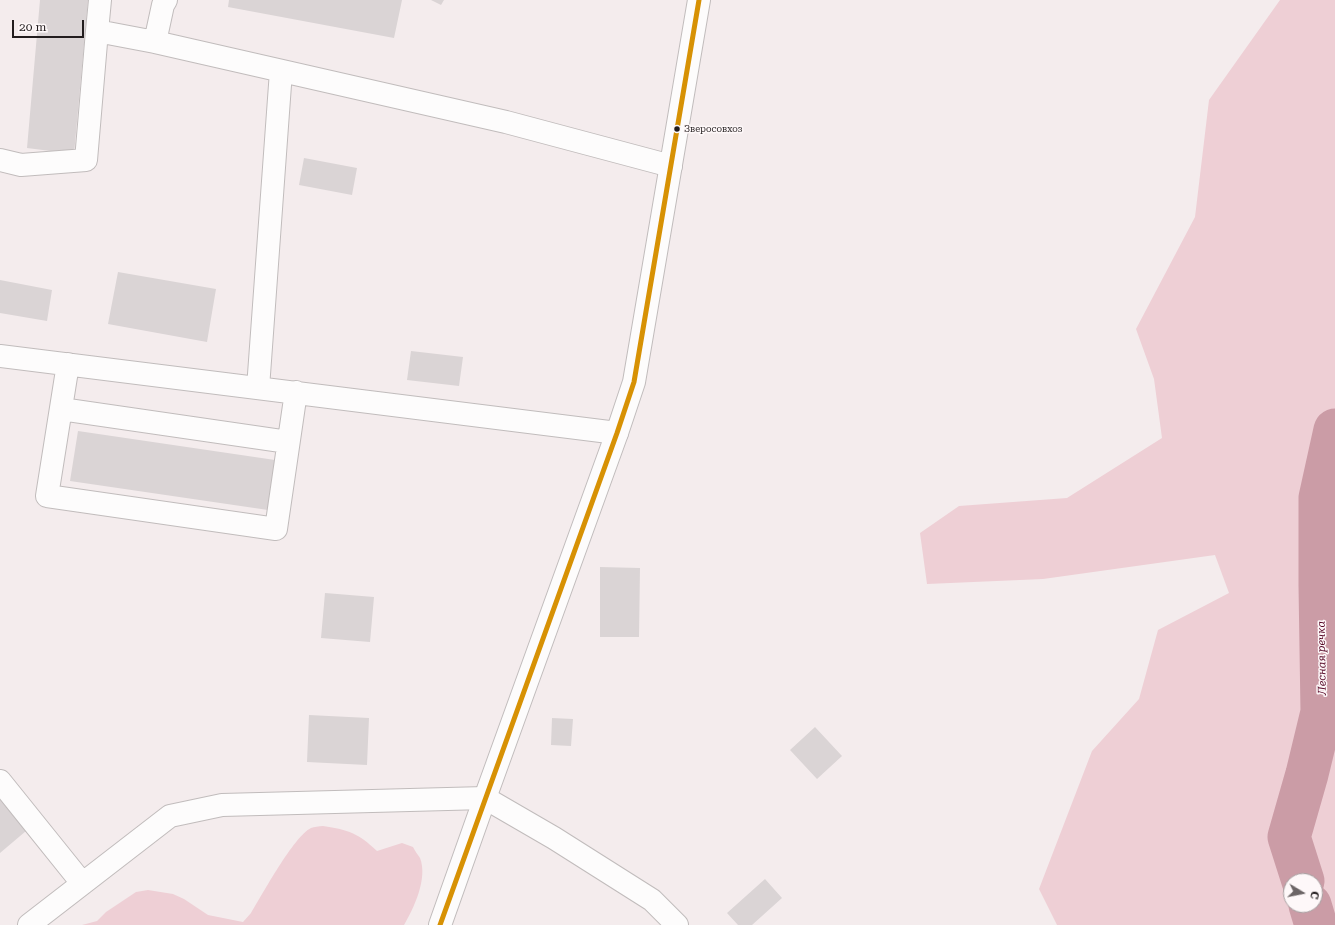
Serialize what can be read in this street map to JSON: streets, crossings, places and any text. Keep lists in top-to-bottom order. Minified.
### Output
{"water":["Лесная речка"],"places":["Зверосовхоз"],"scale_bar":"20 m","north":"right"}
